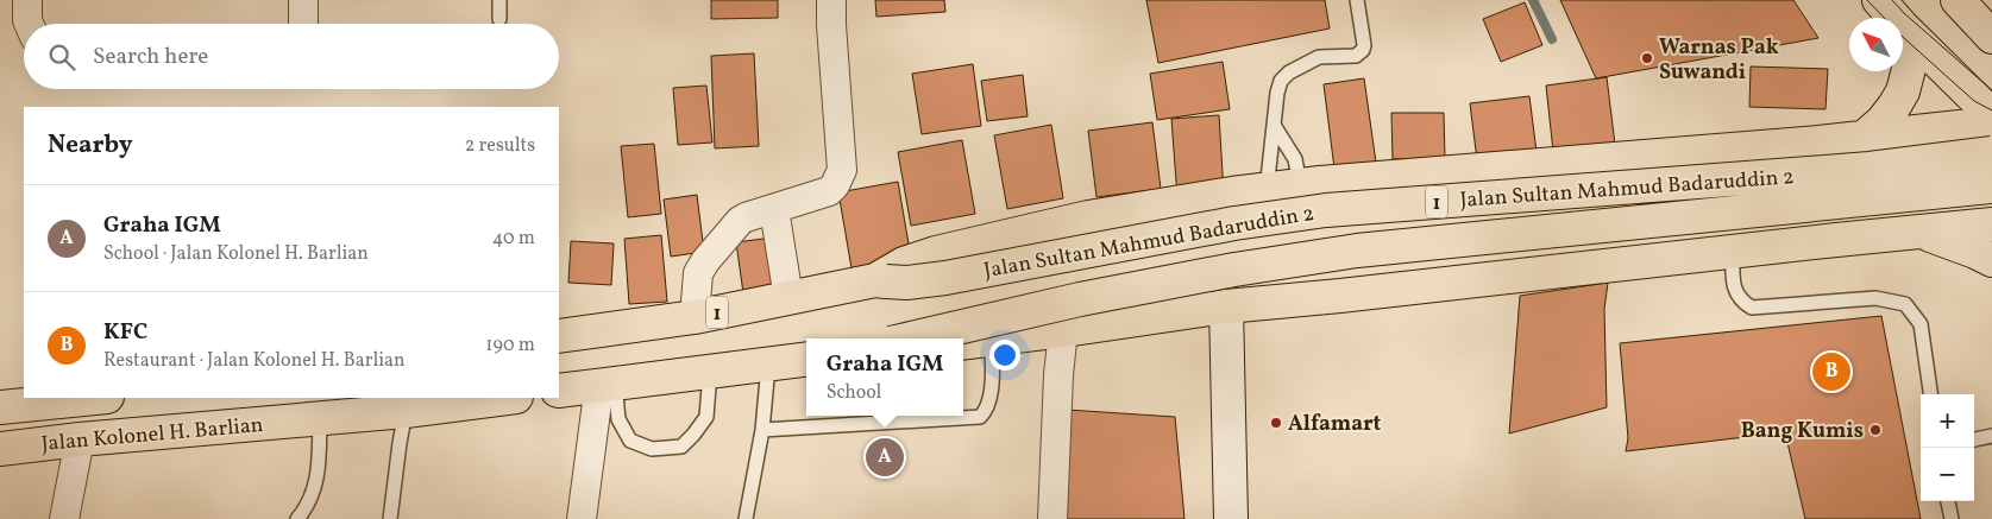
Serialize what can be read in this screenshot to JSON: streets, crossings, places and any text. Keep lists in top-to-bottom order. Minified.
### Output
{"streets":{"highway":["Jalan Sultan Mahmud Badaruddin 2","1","Jalan Kolonel H. Barlian"]},"crossings":[["Jalan Sultan Mahmud Badaruddin 2","1"]],"places":["Warnas Pak Suwandi","Alfamart","Bang Kumis"],"north":"top left","page":{"search":"Search here","heading":["Nearby","2 results"],"list":[{"mark":"A","name":"Graha IGM","note":"School · Jalan Kolonel H. Barlian","value":"40 m"},{"mark":"B","name":"KFC","note":"Restaurant · Jalan Kolonel H. Barlian","value":"190 m"}],"popup":["Graha IGM","School"],"pins":["B","A"],"map_buttons":["+","−"]}}
